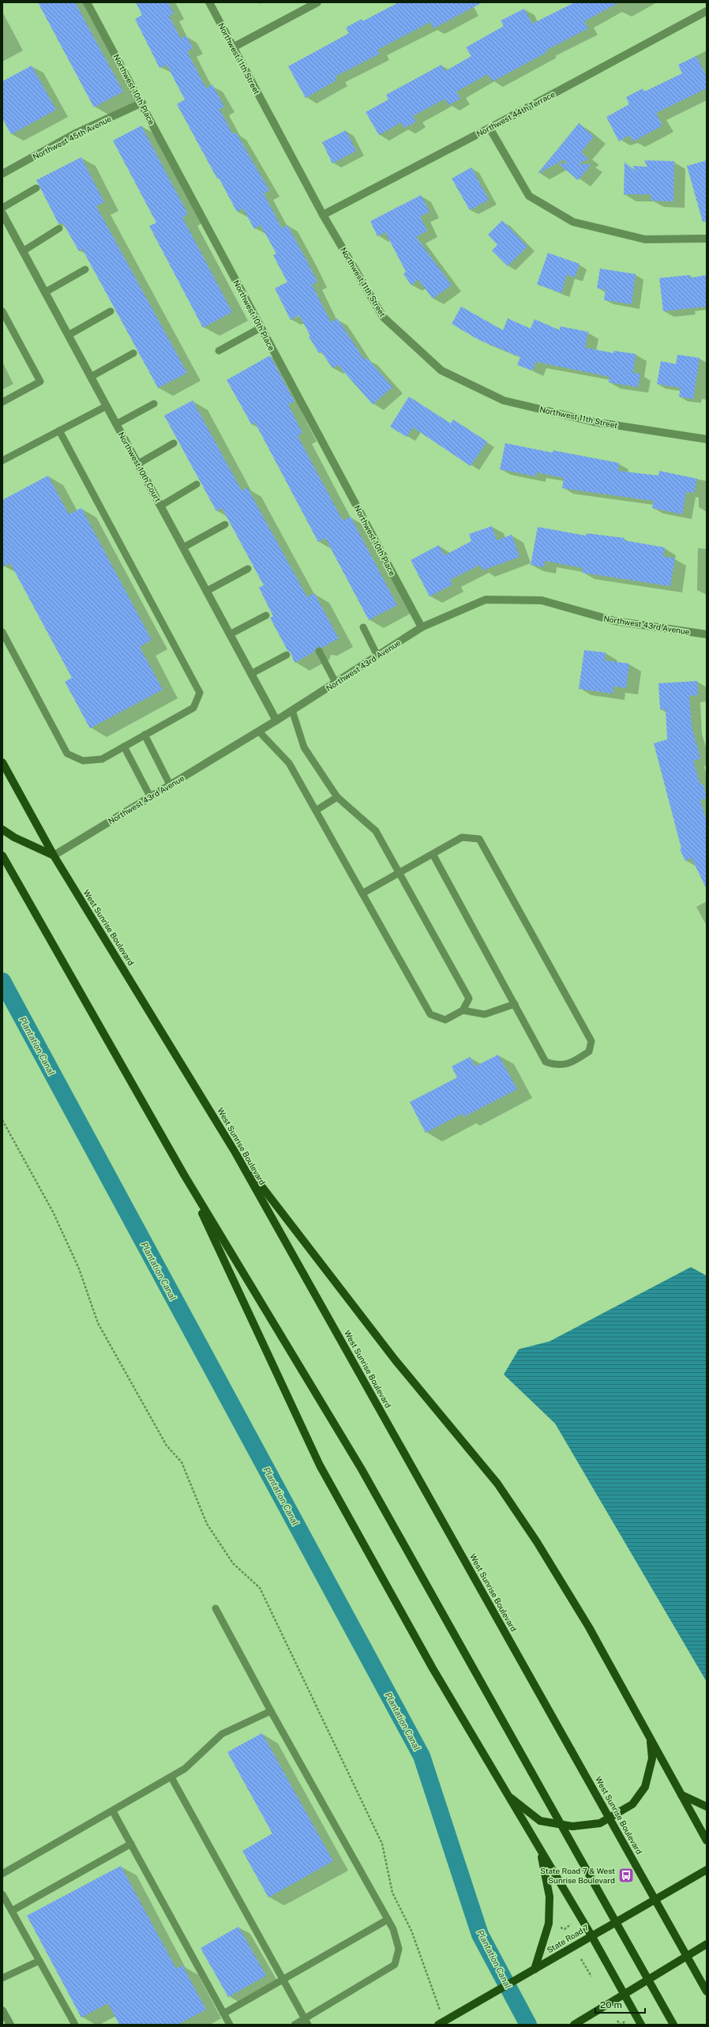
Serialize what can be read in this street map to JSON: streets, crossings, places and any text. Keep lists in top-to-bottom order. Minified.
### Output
{"streets":{"main road":["West Sunrise Boulevard","State Road 7"],"street":["Northwest 11th Street","Northwest 10th Place","Northwest 44th Terrace","Northwest 45th Avenue","Northwest 10th Court","Northwest 43rd Avenue"]},"crossings":[["Northwest 11th Street","Northwest 44th Terrace"],["Northwest 10th Place","Northwest 45th Avenue"],["Northwest 10th Place","Northwest 43rd Avenue"],["Northwest 10th Court","Northwest 43rd Avenue"],["Northwest 43rd Avenue","West Sunrise Boulevard"]],"water":["Plantation Canal"],"places":{"bus stop":["State Road 7 & West Sunrise Boulevard"]},"scale_bar":"20 m"}
